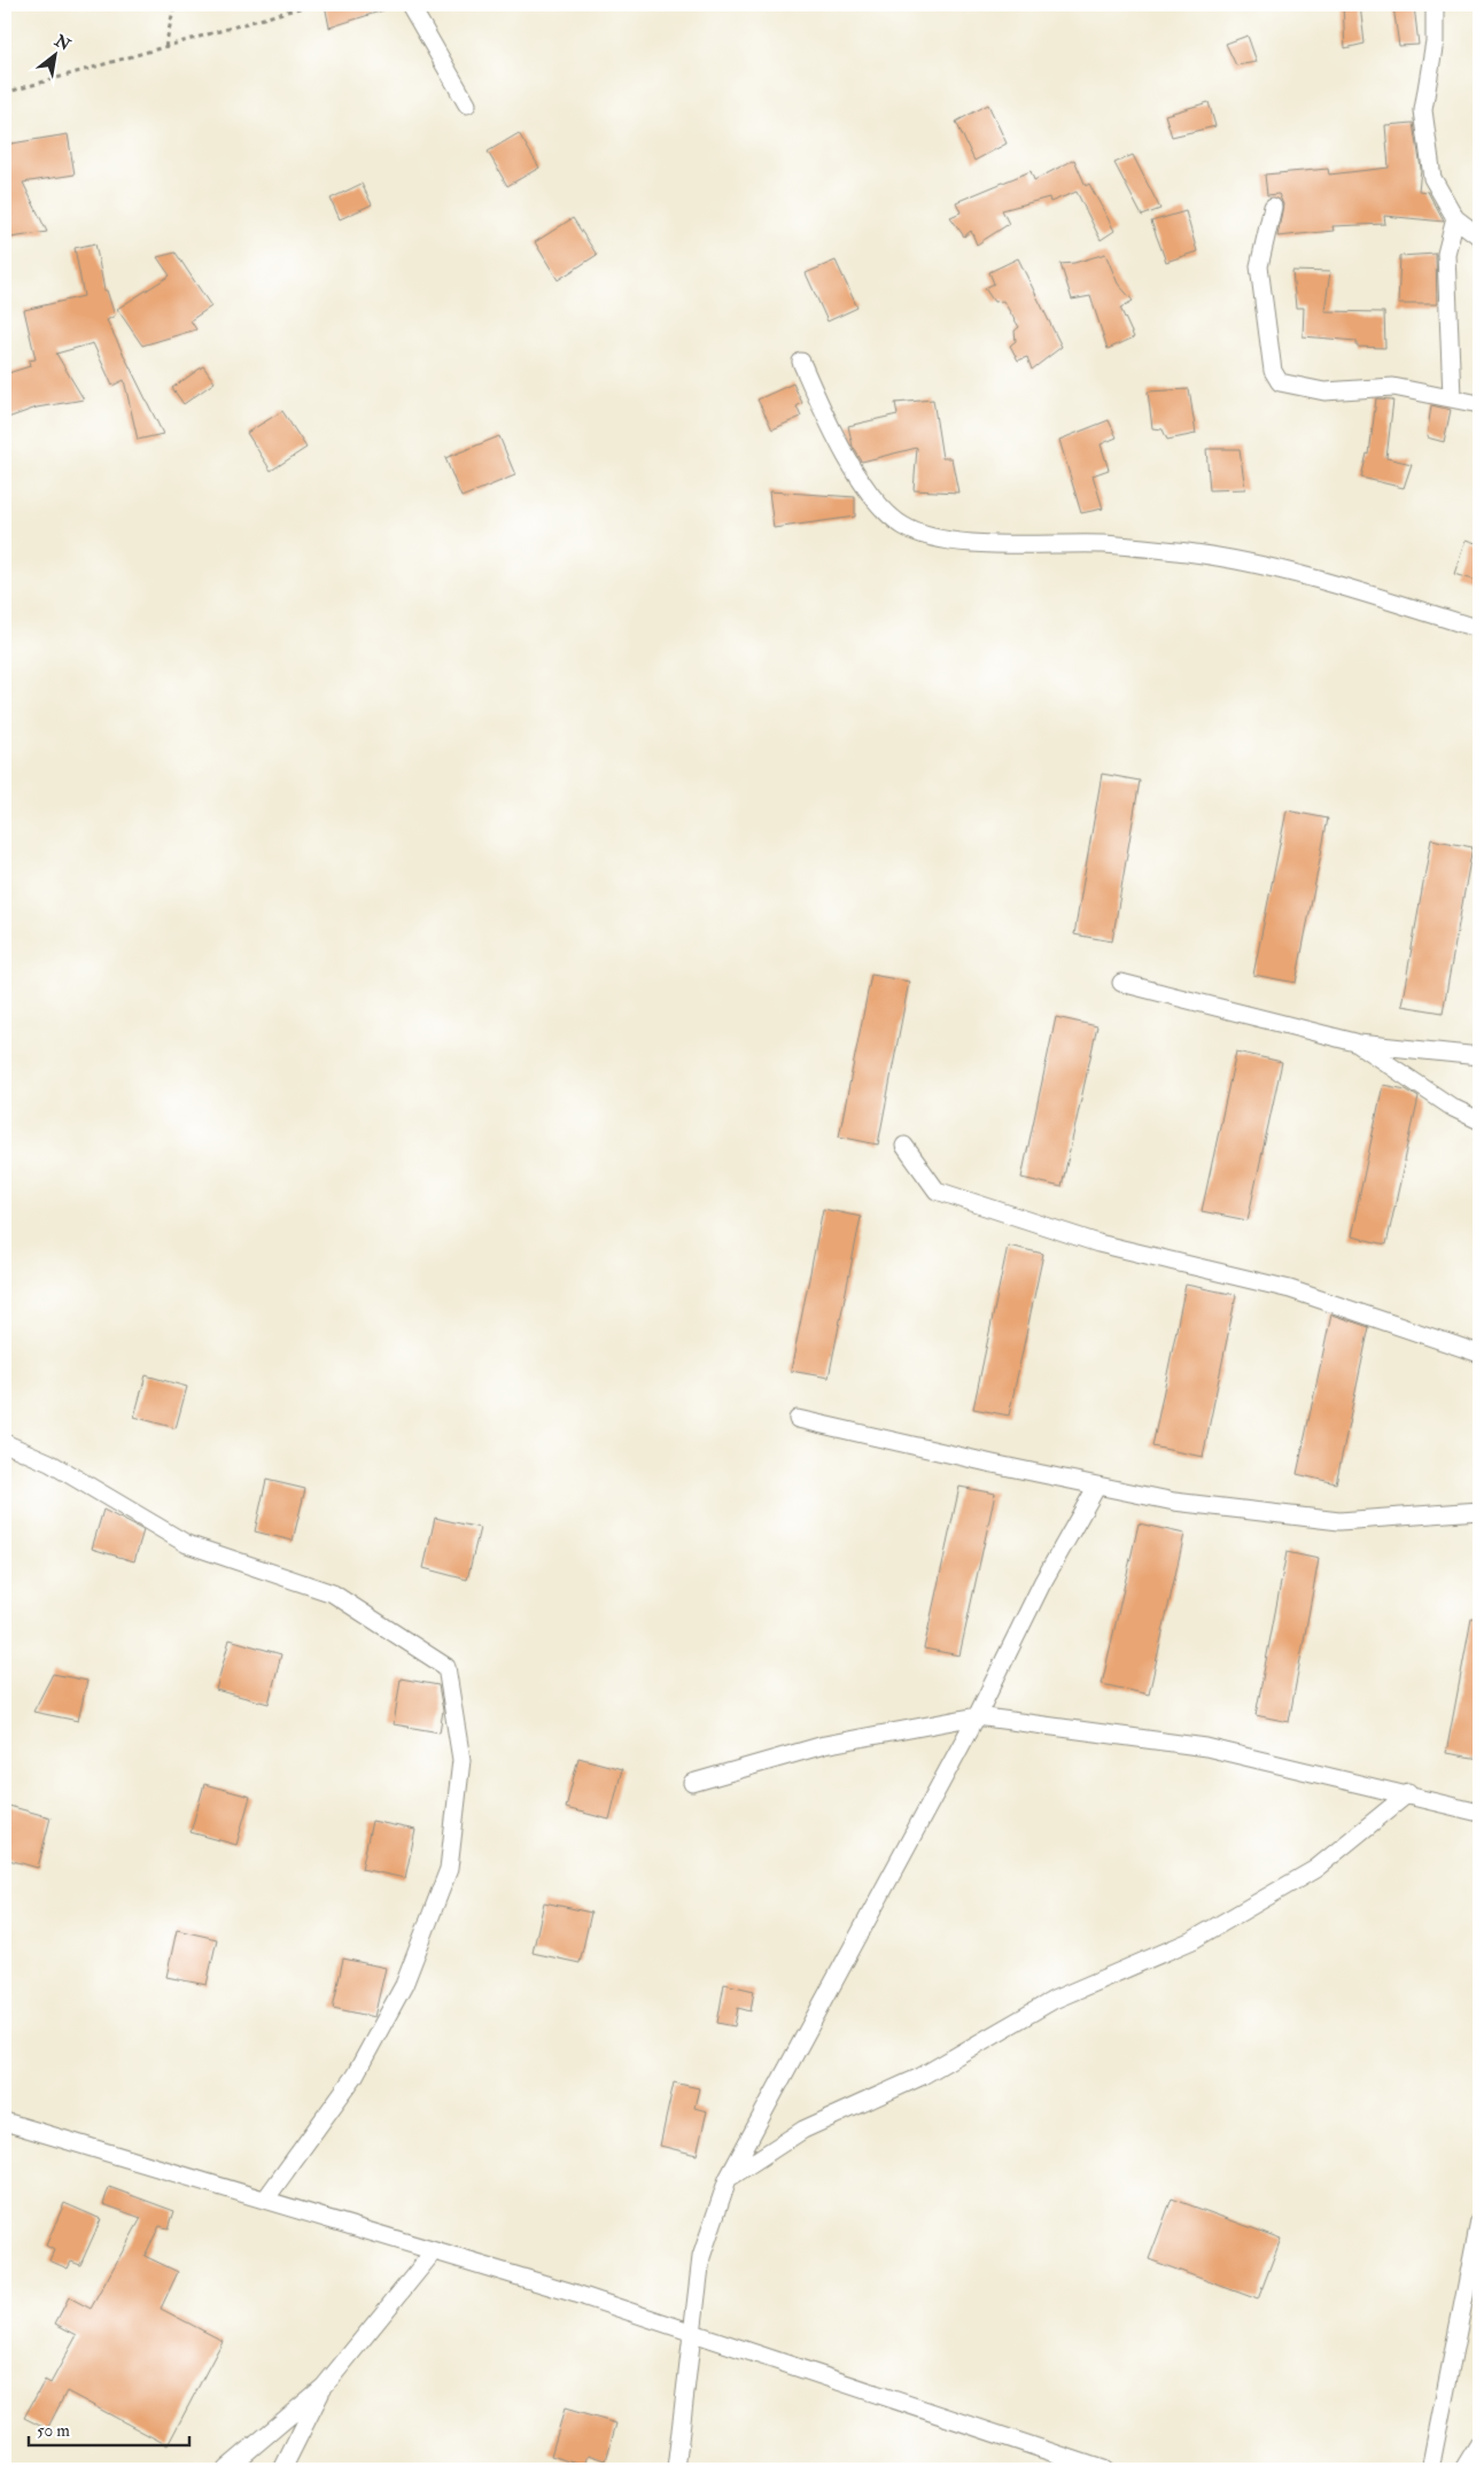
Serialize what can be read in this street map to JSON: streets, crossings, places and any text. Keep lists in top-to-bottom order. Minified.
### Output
{"scale_bar":"50 m","north":"top right"}
